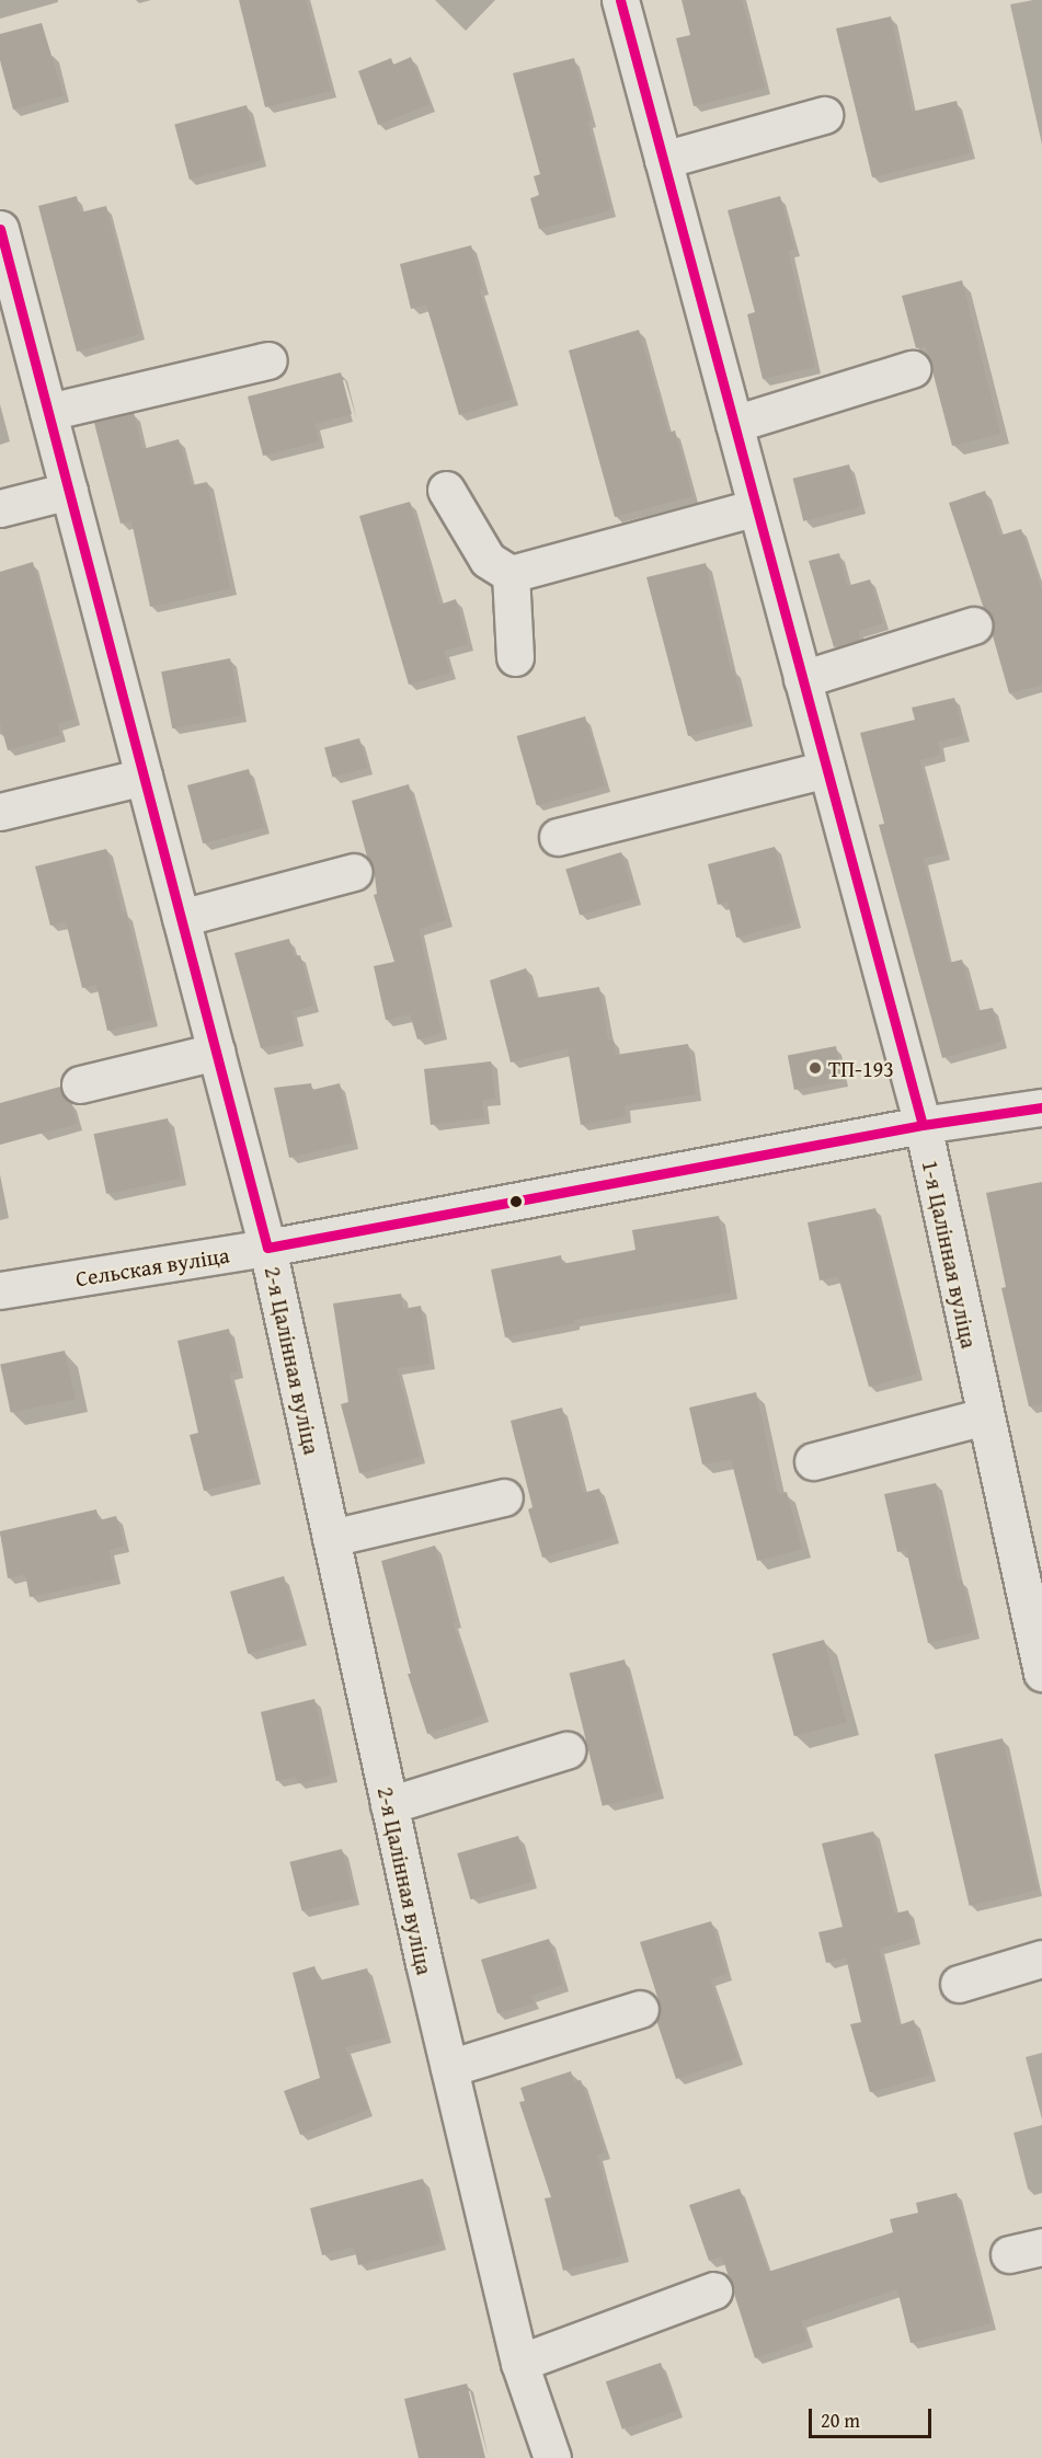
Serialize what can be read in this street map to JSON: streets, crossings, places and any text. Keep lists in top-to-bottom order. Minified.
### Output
{"streets":{"street":["1-я Цалінная вуліца","Сельская вуліца","2-я Цалінная вуліца"]},"crossings":[["1-я Цалінная вуліца","Сельская вуліца"],["Сельская вуліца","2-я Цалінная вуліца"]],"places":["ТП-193"],"scale_bar":"20 m"}
